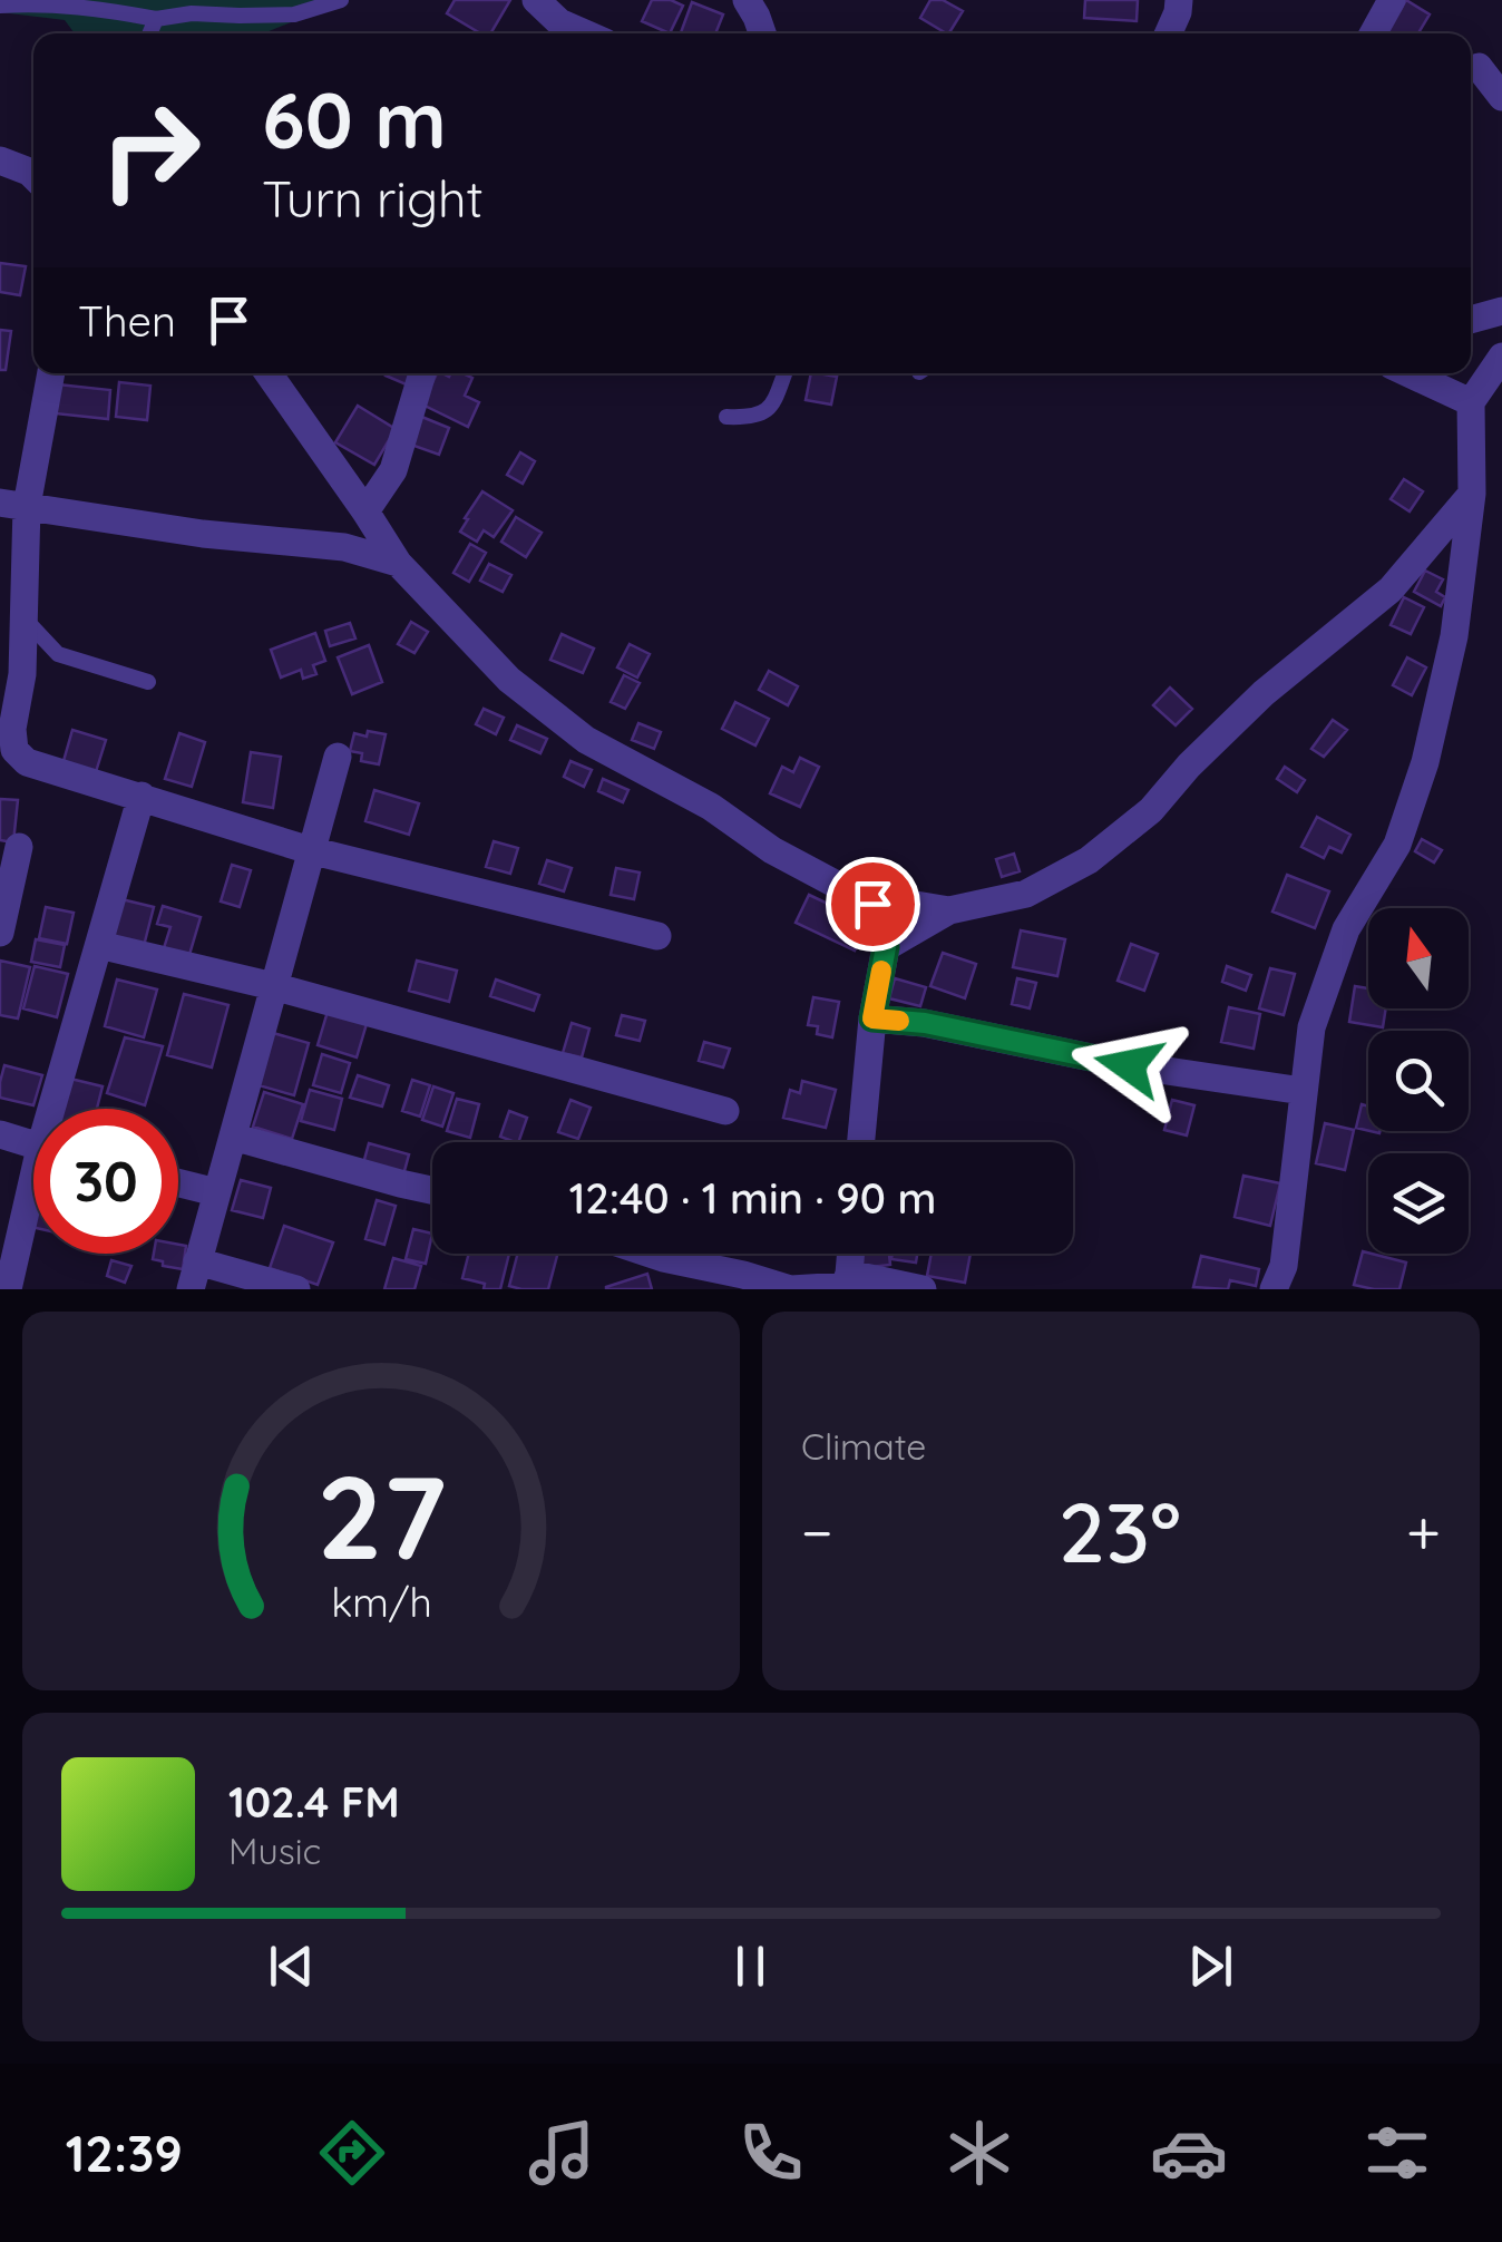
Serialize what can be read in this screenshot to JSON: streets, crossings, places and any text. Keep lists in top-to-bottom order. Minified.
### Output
{"north":"top","page":{"turn":["60 m","Turn right"],"then":"Then","limit":"30","trip":"12:40 · 1 min · 90 m","tile":"Climate","heat":["−","23°","+"],"song":["102.4 FM","Music"],"tabs":"12:39","gauge":["27","km/h"]}}
